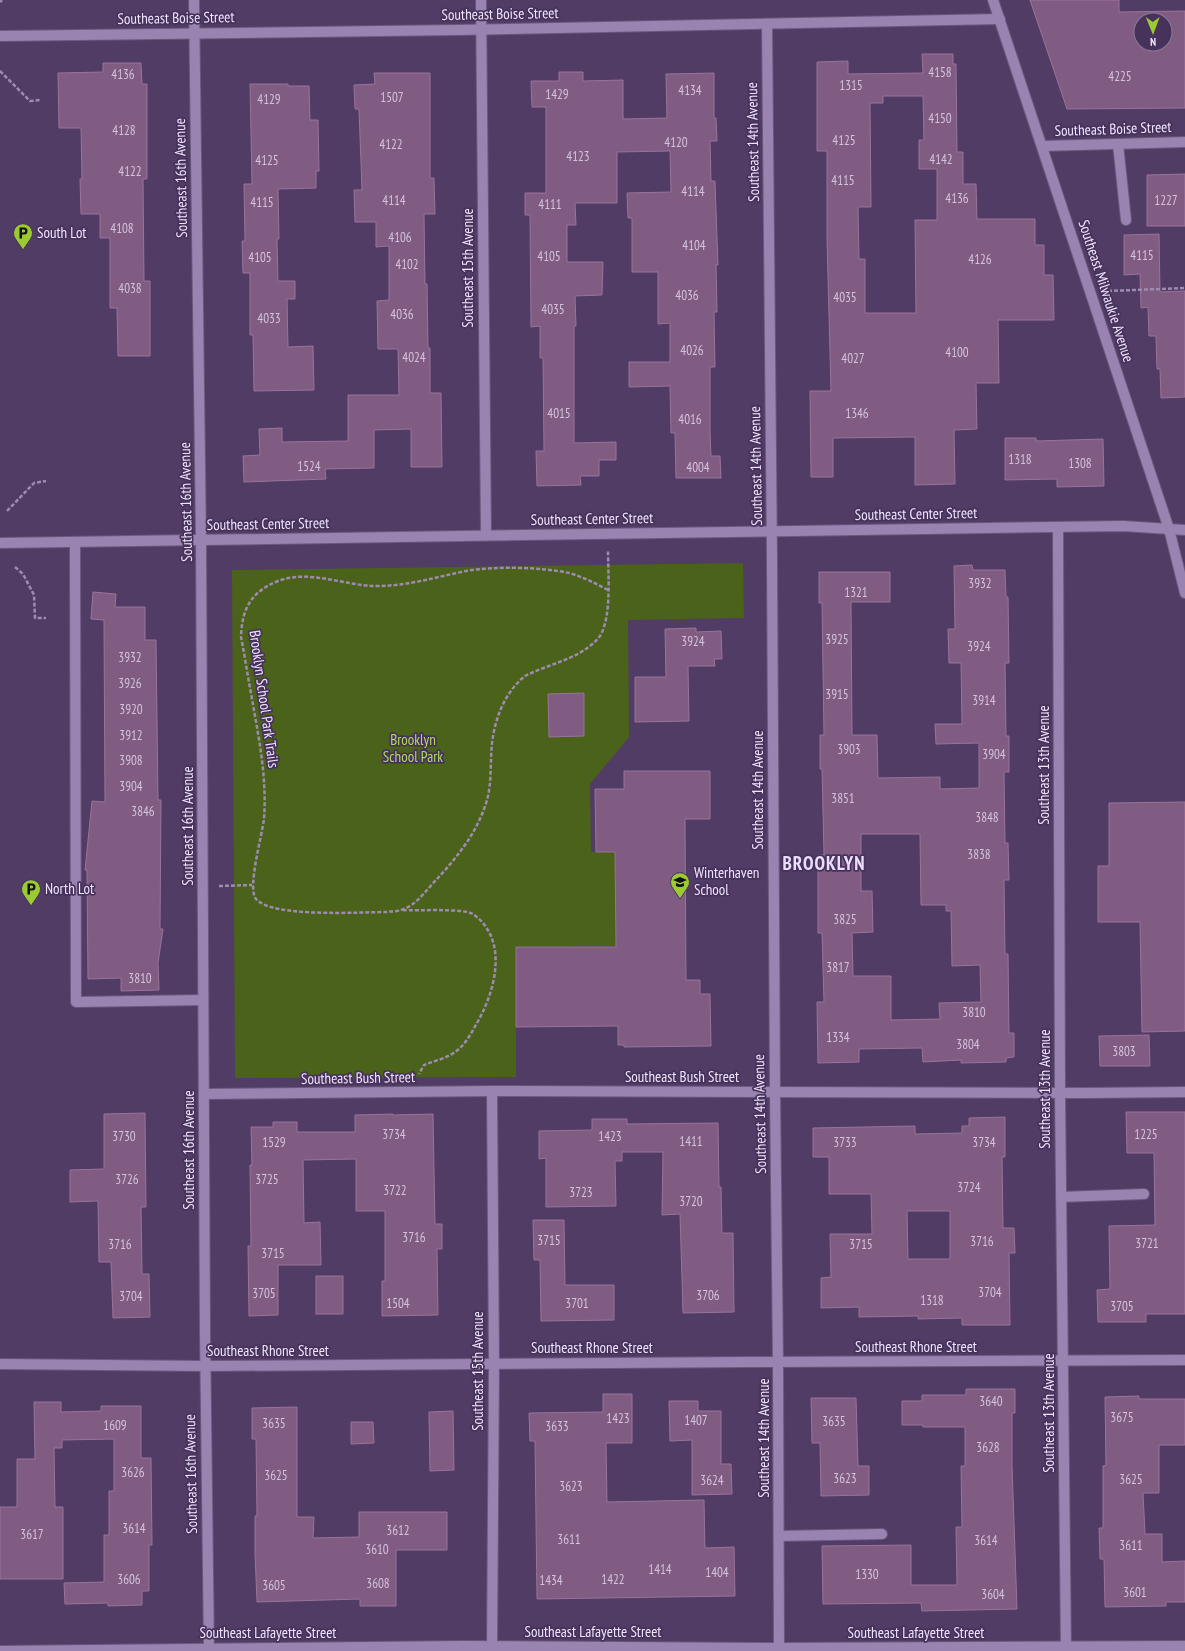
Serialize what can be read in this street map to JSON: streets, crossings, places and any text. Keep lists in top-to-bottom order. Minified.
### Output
{"streets":{"street":["Southeast Boise Street","Southeast 14th Avenue","Southeast 16th Avenue","Southeast 15th Avenue","Southeast Milwaukie Avenue","Southeast Center Street","Southeast 13th Avenue","Southeast Bush Street","Southeast Rhone Street","Southeast Lafayette Street"],"path":["Brooklyn School Park Trails"]},"crossings":[["Southeast Boise Street","Southeast 14th Avenue"],["Southeast Boise Street","Southeast 16th Avenue"],["Southeast Boise Street","Southeast 15th Avenue"],["Southeast Boise Street","Southeast Milwaukie Avenue"],["Southeast 14th Avenue","Southeast Center Street"],["Southeast 14th Avenue","Southeast Bush Street"],["Southeast 14th Avenue","Southeast Rhone Street"],["Southeast 14th Avenue","Southeast Lafayette Street"],["Southeast 16th Avenue","Southeast Center Street"],["Southeast 16th Avenue","Southeast Bush Street"],["Southeast 16th Avenue","Southeast Rhone Street"],["Southeast 16th Avenue","Southeast Lafayette Street"],["Southeast 15th Avenue","Southeast Center Street"],["Southeast 15th Avenue","Southeast Bush Street"],["Southeast 15th Avenue","Southeast Rhone Street"],["Southeast 15th Avenue","Southeast Lafayette Street"],["Southeast Milwaukie Avenue","Southeast Center Street"],["Southeast Center Street","Southeast 13th Avenue"],["Southeast 13th Avenue","Southeast Bush Street"],["Southeast 13th Avenue","Southeast Rhone Street"],["Southeast 13th Avenue","Southeast Lafayette Street"]],"districts":["BROOKLYN"],"parks":["Brooklyn School Park"],"places":{"parking":["South Lot","North Lot"],"school or university":["Winterhaven School"]},"house_numbers":["4158","4136","4225","1315","4134","1429","1507","4129","4150","4128","4125","4120","4122","4123","4142","4125","4122","4115","4114","4136","4114","1227","4115","4111","4108","4106","4104","4115","4105","4105","4126","4102","4038","4036","4035","4035","4036","4033","4026","4100","4024","4027","4015","1346","4016","1318","1308","1524","4004","3932","1321","3925","3924","3924","3932","3926","3915","3914","3920","3912","3903","3904","3908","3904","3851","3846","3848","3838","3825","3817","3810","3810","1334","3804","3803","3734","1225","3730","1423","1411","1529","3733","3734","3726","3725","3724","3722","3723","3720","3716","3715","3716","3721","3716","3715","3715","3704","3705","3706","3704","1318","1504","3701","3705","3640","3675","1423","1407","3635","3635","1609","3633","3628","3626","3625","3623","3625","3624","3623","3614","3612","3617","3611","3614","3611","3610","1414","1404","1330","3606","1422","1434","3608","3605","3601","3604"],"north":"bottom"}
